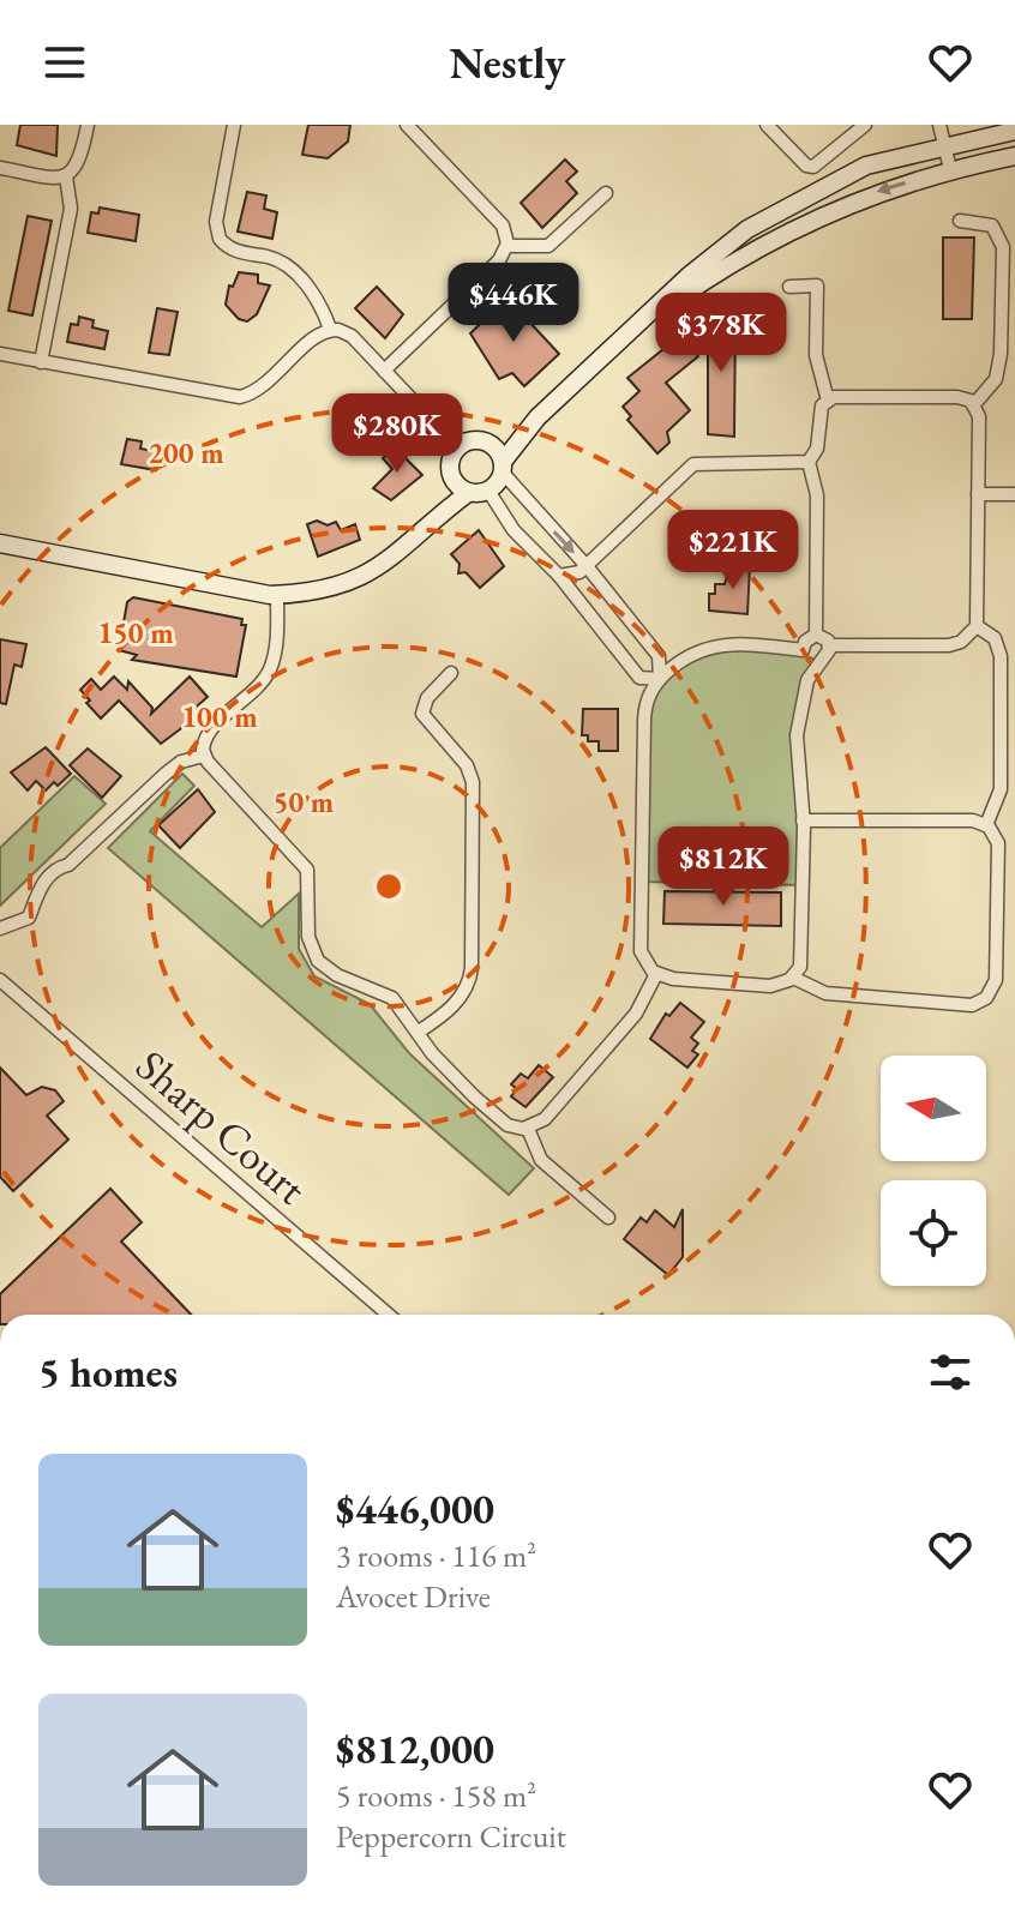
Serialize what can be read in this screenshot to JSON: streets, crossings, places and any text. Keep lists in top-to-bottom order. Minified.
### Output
{"streets":{"street":["Sharp Court"]},"north":"left","page":{"header":"Nestly","price":["$446K","$378K","$280K","$221K","$812K"],"heading":"5 homes","list":[{"name":"$446,000","note":"3 rooms · 116 m² · Avocet Drive"},{"name":"$812,000","note":"5 rooms · 158 m² · Peppercorn Circuit"}]},"rings":["200 m","150 m","100 m","50 m"]}
